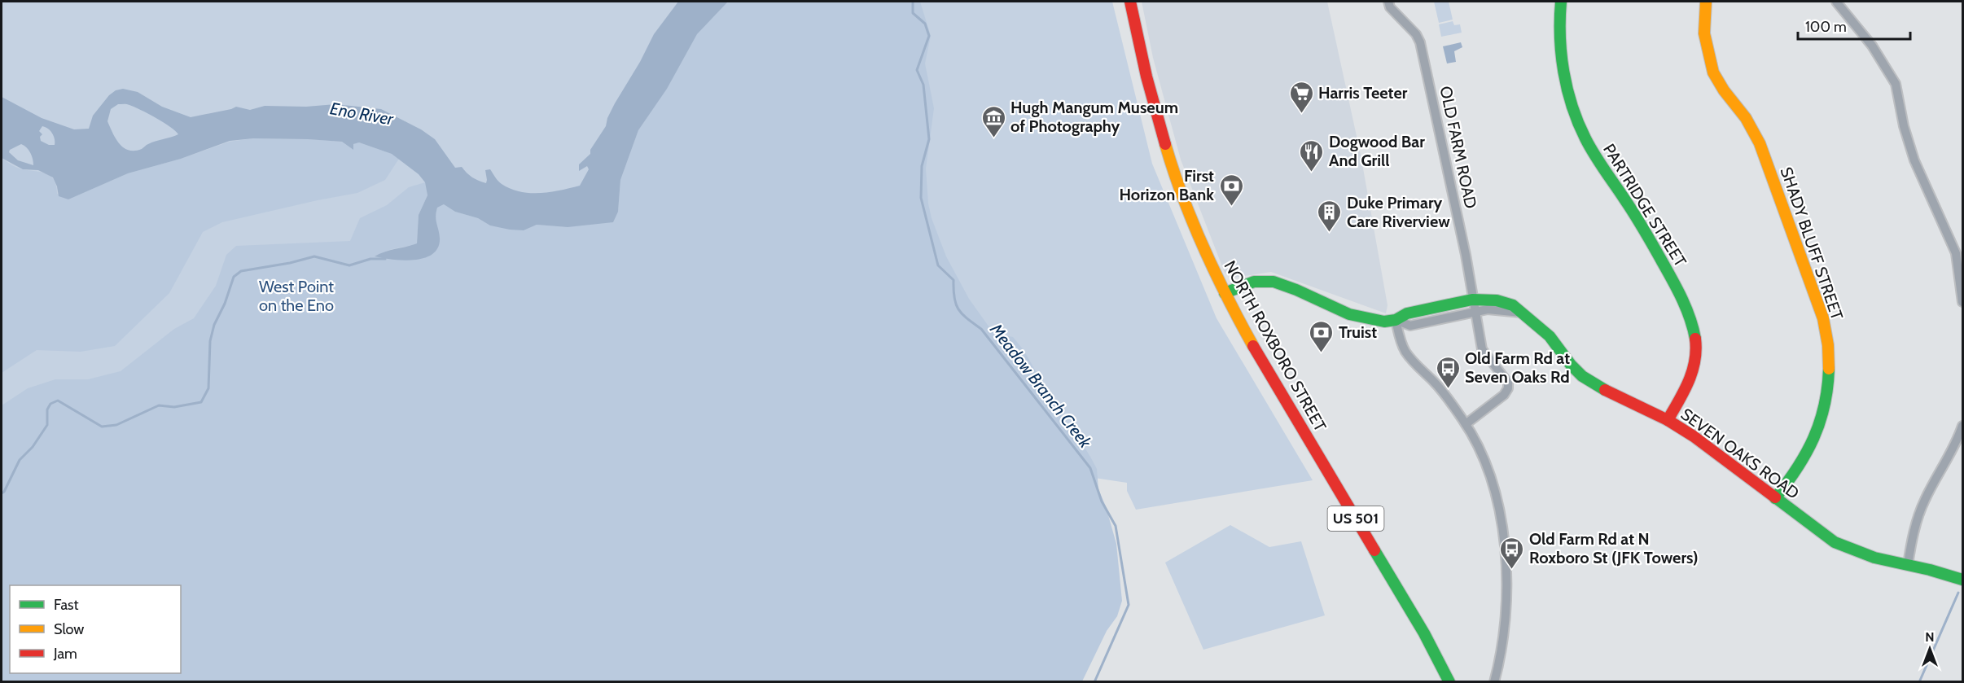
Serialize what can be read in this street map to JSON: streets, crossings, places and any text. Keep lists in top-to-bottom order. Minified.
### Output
{"streets":{"main road":["PARTRIDGE STREET","SHADY BLUFF STREET","NORTH ROXBORO STREET","SEVEN OAKS ROAD","US 501"],"street":["OLD FARM ROAD"]},"crossings":[["OLD FARM ROAD","SEVEN OAKS ROAD"],["PARTRIDGE STREET","SEVEN OAKS ROAD"],["SHADY BLUFF STREET","SEVEN OAKS ROAD"]],"water":["Eno River","Meadow Branch Creek"],"parks":["West Point on the Eno"],"places":{"supermarket":["Harris Teeter"],"museum":["Hugh Mangum Museum of Photography"],"restaurant":["Dogwood Bar And Grill"],"bank":["First Horizon Bank","Truist"],"building":["Duke Primary Care Riverview"],"bus stop":["Old Farm Rd at Seven Oaks Rd","Old Farm Rd at N Roxboro St (JFK Towers)"]},"legend":["Fast","Slow","Jam"],"scale_bar":"100 m","north":"top"}
